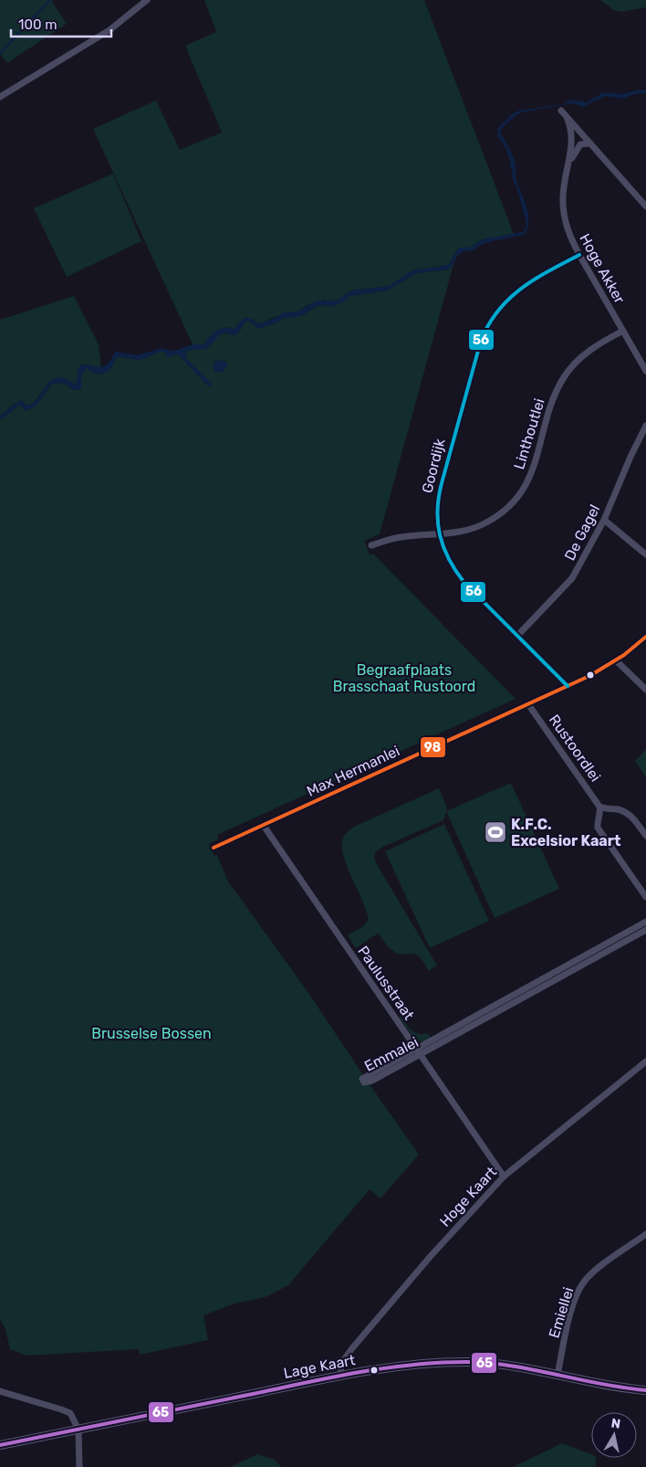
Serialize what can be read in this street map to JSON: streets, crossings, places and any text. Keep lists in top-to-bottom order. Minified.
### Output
{"streets":{"street":["Hoge Akker","Linthoutlei","Goordijk","De Gagel","Rustoordlei","Max Hermanlei","Paulusstraat","Emmalei","Hoge Kaart","Emiellei","Lage Kaart"]},"crossings":[["Hoge Akker","Linthoutlei"],["Hoge Akker","Goordijk"],["Linthoutlei","Goordijk"],["Goordijk","De Gagel"],["Goordijk","Max Hermanlei"],["Rustoordlei","Max Hermanlei"],["Max Hermanlei","Paulusstraat"],["Paulusstraat","Emmalei"],["Paulusstraat","Hoge Kaart"],["Hoge Kaart","Lage Kaart"],["Emiellei","Lage Kaart"]],"parks":["Begraafplaats Brasschaat Rustoord","Brusselse Bossen"],"places":{"sports":["K.F.C. Excelsior Kaart"]},"lines":["transit line 56","transit line 98","transit line 65"],"scale_bar":"100 m","north":"top"}
